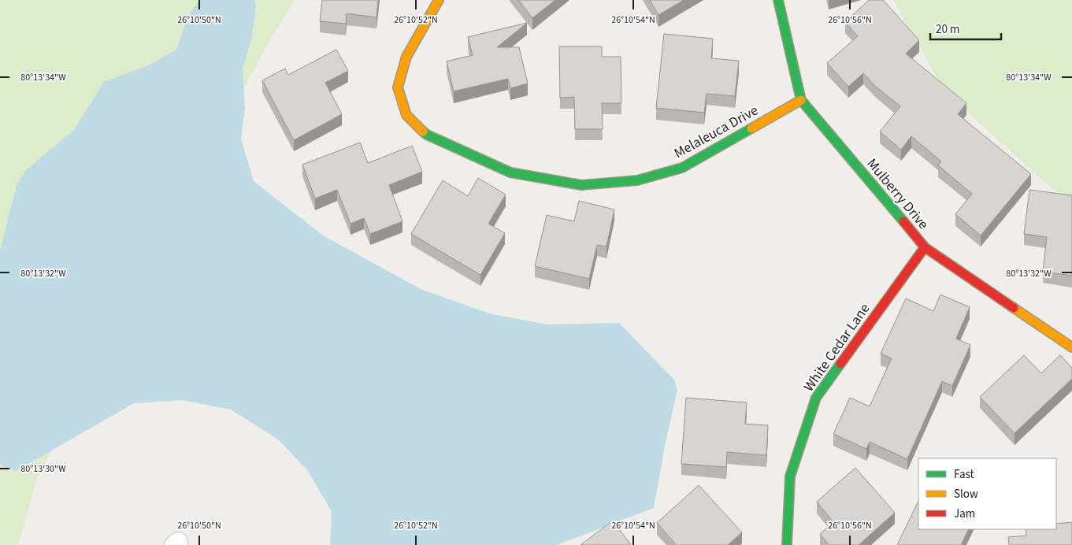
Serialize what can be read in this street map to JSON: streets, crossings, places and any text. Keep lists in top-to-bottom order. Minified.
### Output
{"streets":{"street":["Melaleuca Drive","Mulberry Drive","White Cedar Lane"]},"crossings":[["Melaleuca Drive","Mulberry Drive"],["Mulberry Drive","White Cedar Lane"]],"legend":["Fast","Slow","Jam"],"scale_bar":"20 m","coordinates":["26°10'50\"N","26°10'52\"N","26°10'54\"N","26°10'56\"N","80°13'34\"W","80°13'32\"W","80°13'30\"W"]}
